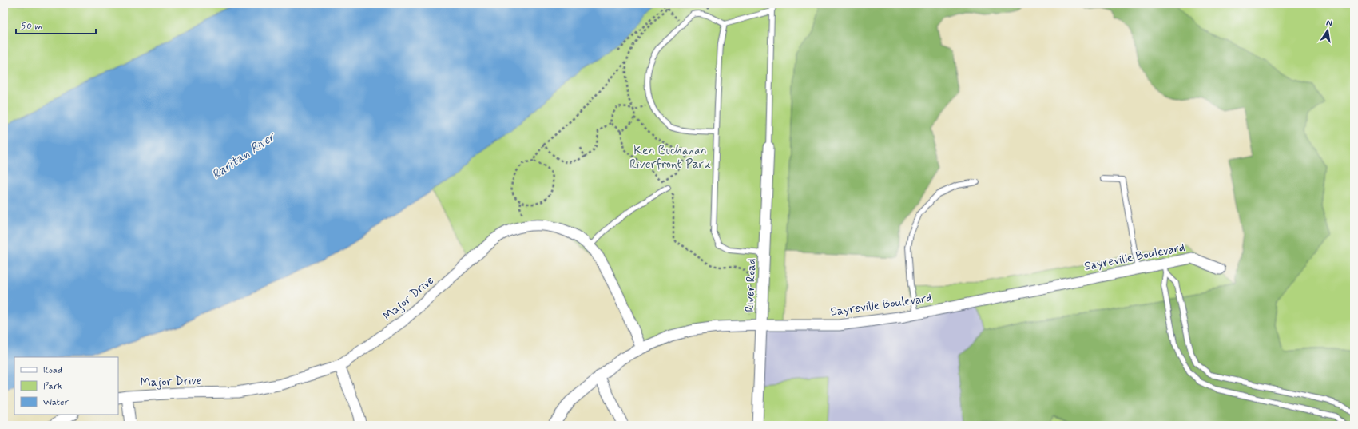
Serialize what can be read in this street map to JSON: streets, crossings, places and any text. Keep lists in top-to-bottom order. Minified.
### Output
{"streets":{"street":["Sayreville Boulevard","River Road","Major Drive"]},"crossings":[["Sayreville Boulevard","River Road"],["Sayreville Boulevard","Major Drive"]],"water":["Raritan River"],"parks":["Ken Buchanan Riverfront Park"],"legend":["Road","Park","Water"],"scale_bar":"50 m","north":"top"}
